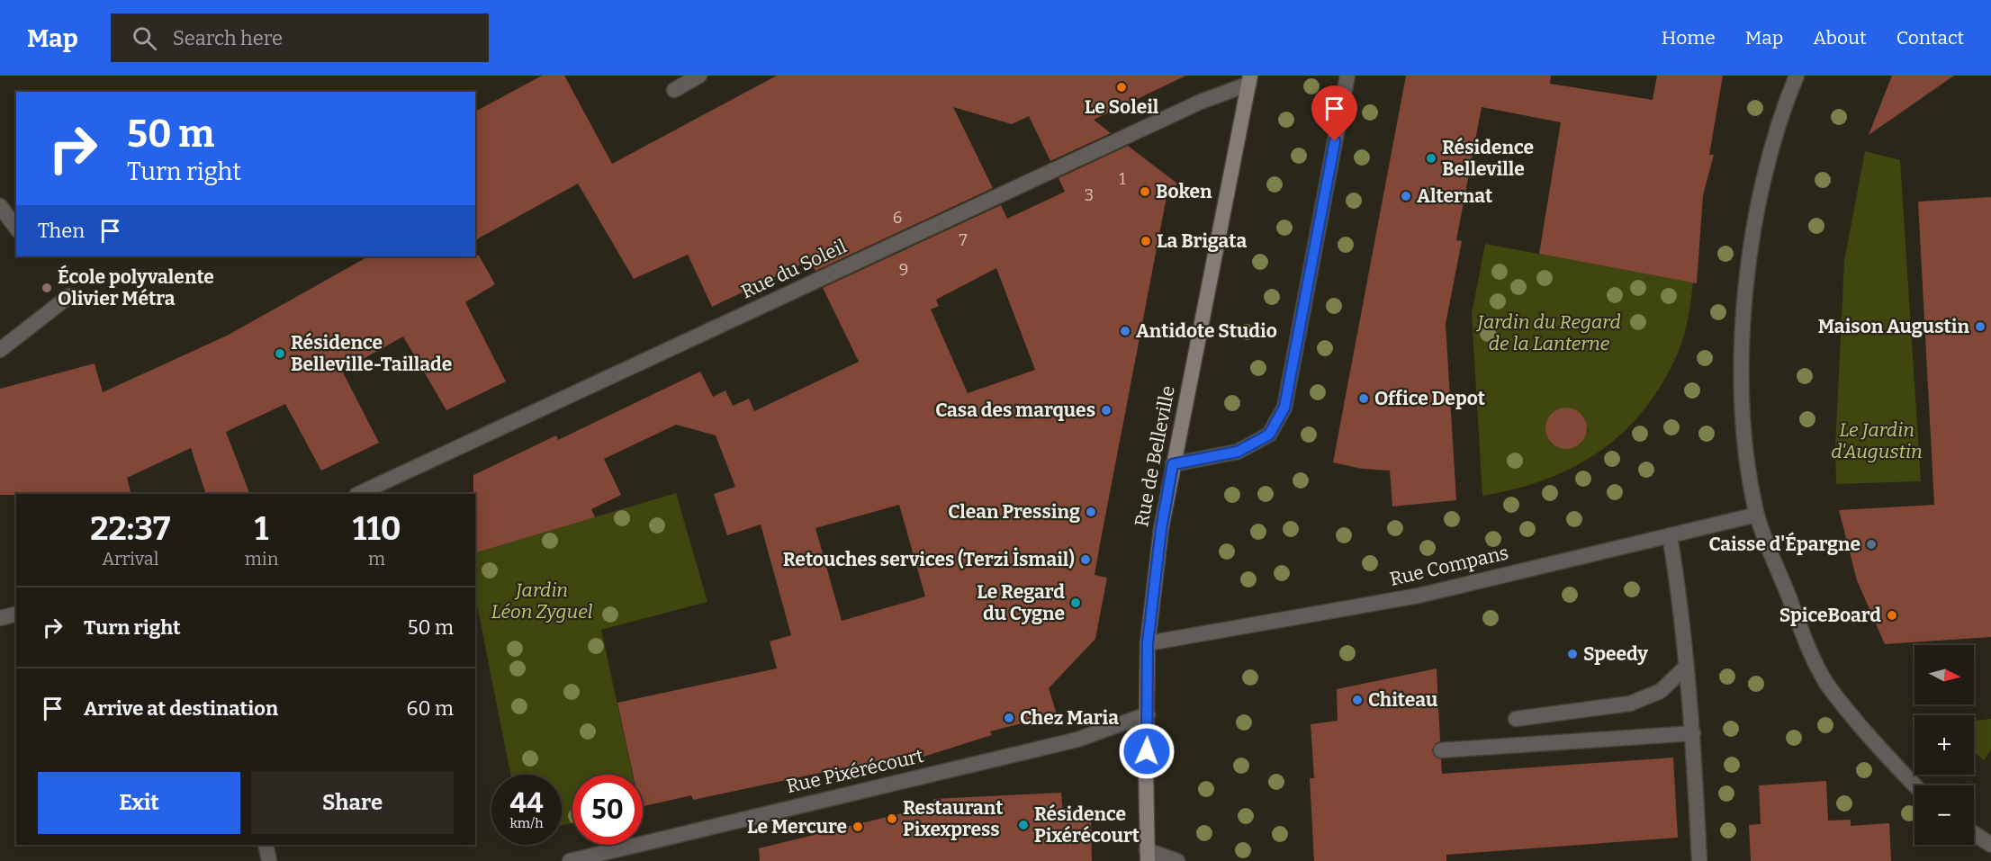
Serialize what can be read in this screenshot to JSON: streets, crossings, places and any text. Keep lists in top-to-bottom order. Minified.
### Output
{"streets":{"main road":["Rue de Belleville"],"street":["Rue du Soleil","Rue Compans","Rue Pixérécourt"]},"crossings":[["Rue du Soleil","Rue de Belleville"],["Rue de Belleville","Rue Compans"],["Rue de Belleville","Rue Pixérécourt"]],"parks":["Jardin du Regard de la Lanterne","Le Jardin d'Augustin","Jardin Léon Zyguel"],"places":["Le Soleil","Résidence Belleville","Boken","Alternat","La Brigata","École polyvalente Olivier Métra","Maison Augustin","Antidote Studio","Résidence Belleville-Taillade","Office Depot","Casa des marques","Clean Pressing","Caisse d'Épargne","Retouches services (Terzi İsmail)","Le Regard du Cygne","SpiceBoard","Speedy","Chiteau","Chez Maria","Restaurant Pixexpress","Résidence Pixérécourt","Le Mercure"],"house_numbers":["1","3","6","7","9"],"north":"right","page":{"header":"Map","search":"Search here","nav":["Home","Map","About","Contact"],"turn":["50 m","Turn right"],"then":"Then","eta":["22:37","Arrival","1","min","110","m"],"list":[{"name":"Turn right","value":"50 m"},{"name":"Arrive at destination","value":"60 m"}],"map_buttons":["+","−"],"buttons":["Exit","Share"],"speed":"44 km/h","limit":"50"}}
